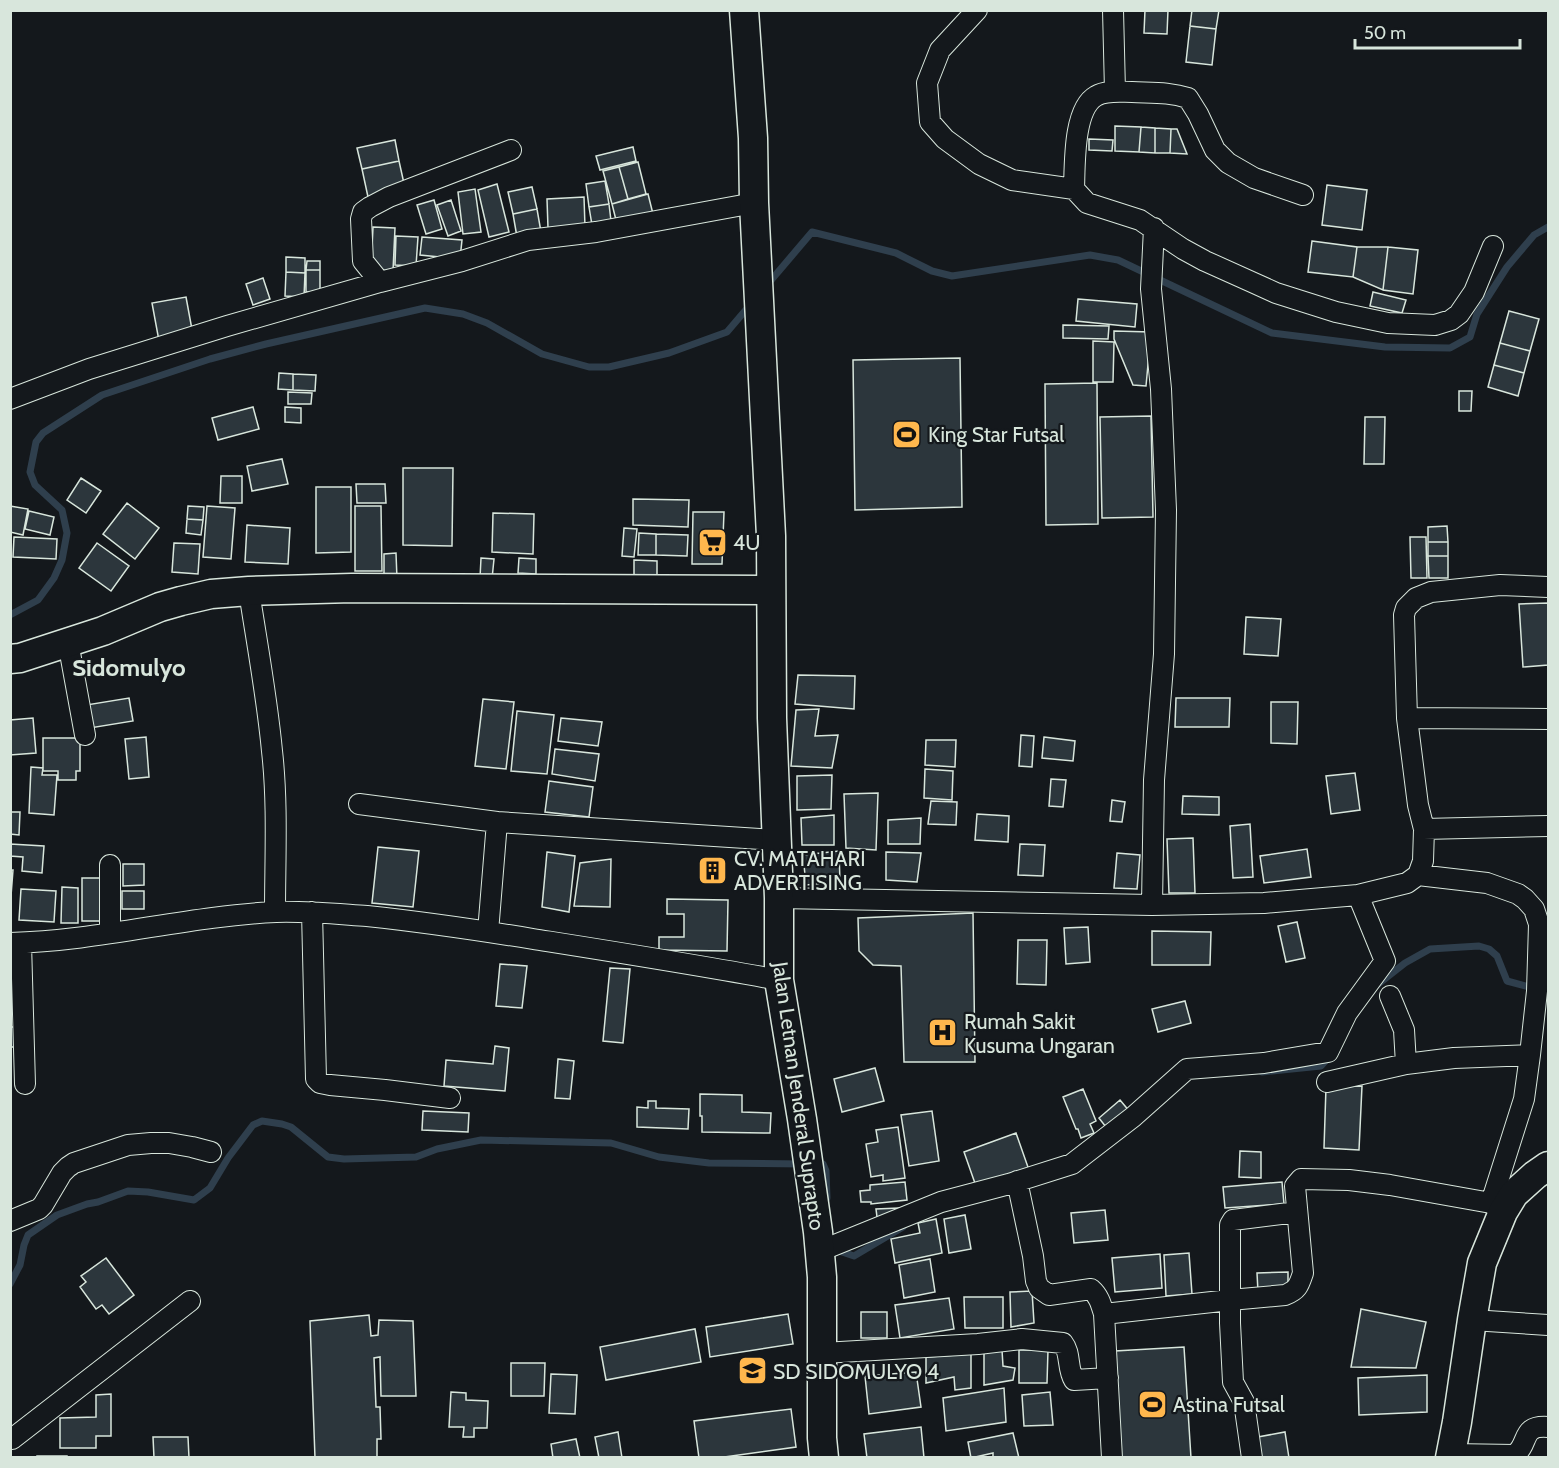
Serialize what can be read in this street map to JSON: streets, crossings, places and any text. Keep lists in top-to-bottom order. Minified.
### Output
{"streets":{"main road":["Jalan Letnan Jenderal Suprapto"]},"districts":["Sidomulyo"],"places":{"sports":["King Star Futsal","Astina Futsal"],"supermarket":["4U"],"building":["CV. MATAHARI ADVERTISING"],"hospital":["Rumah Sakit Kusuma Ungaran"],"school or university":["SD SIDOMULYO 4"]},"scale_bar":"50 m"}
